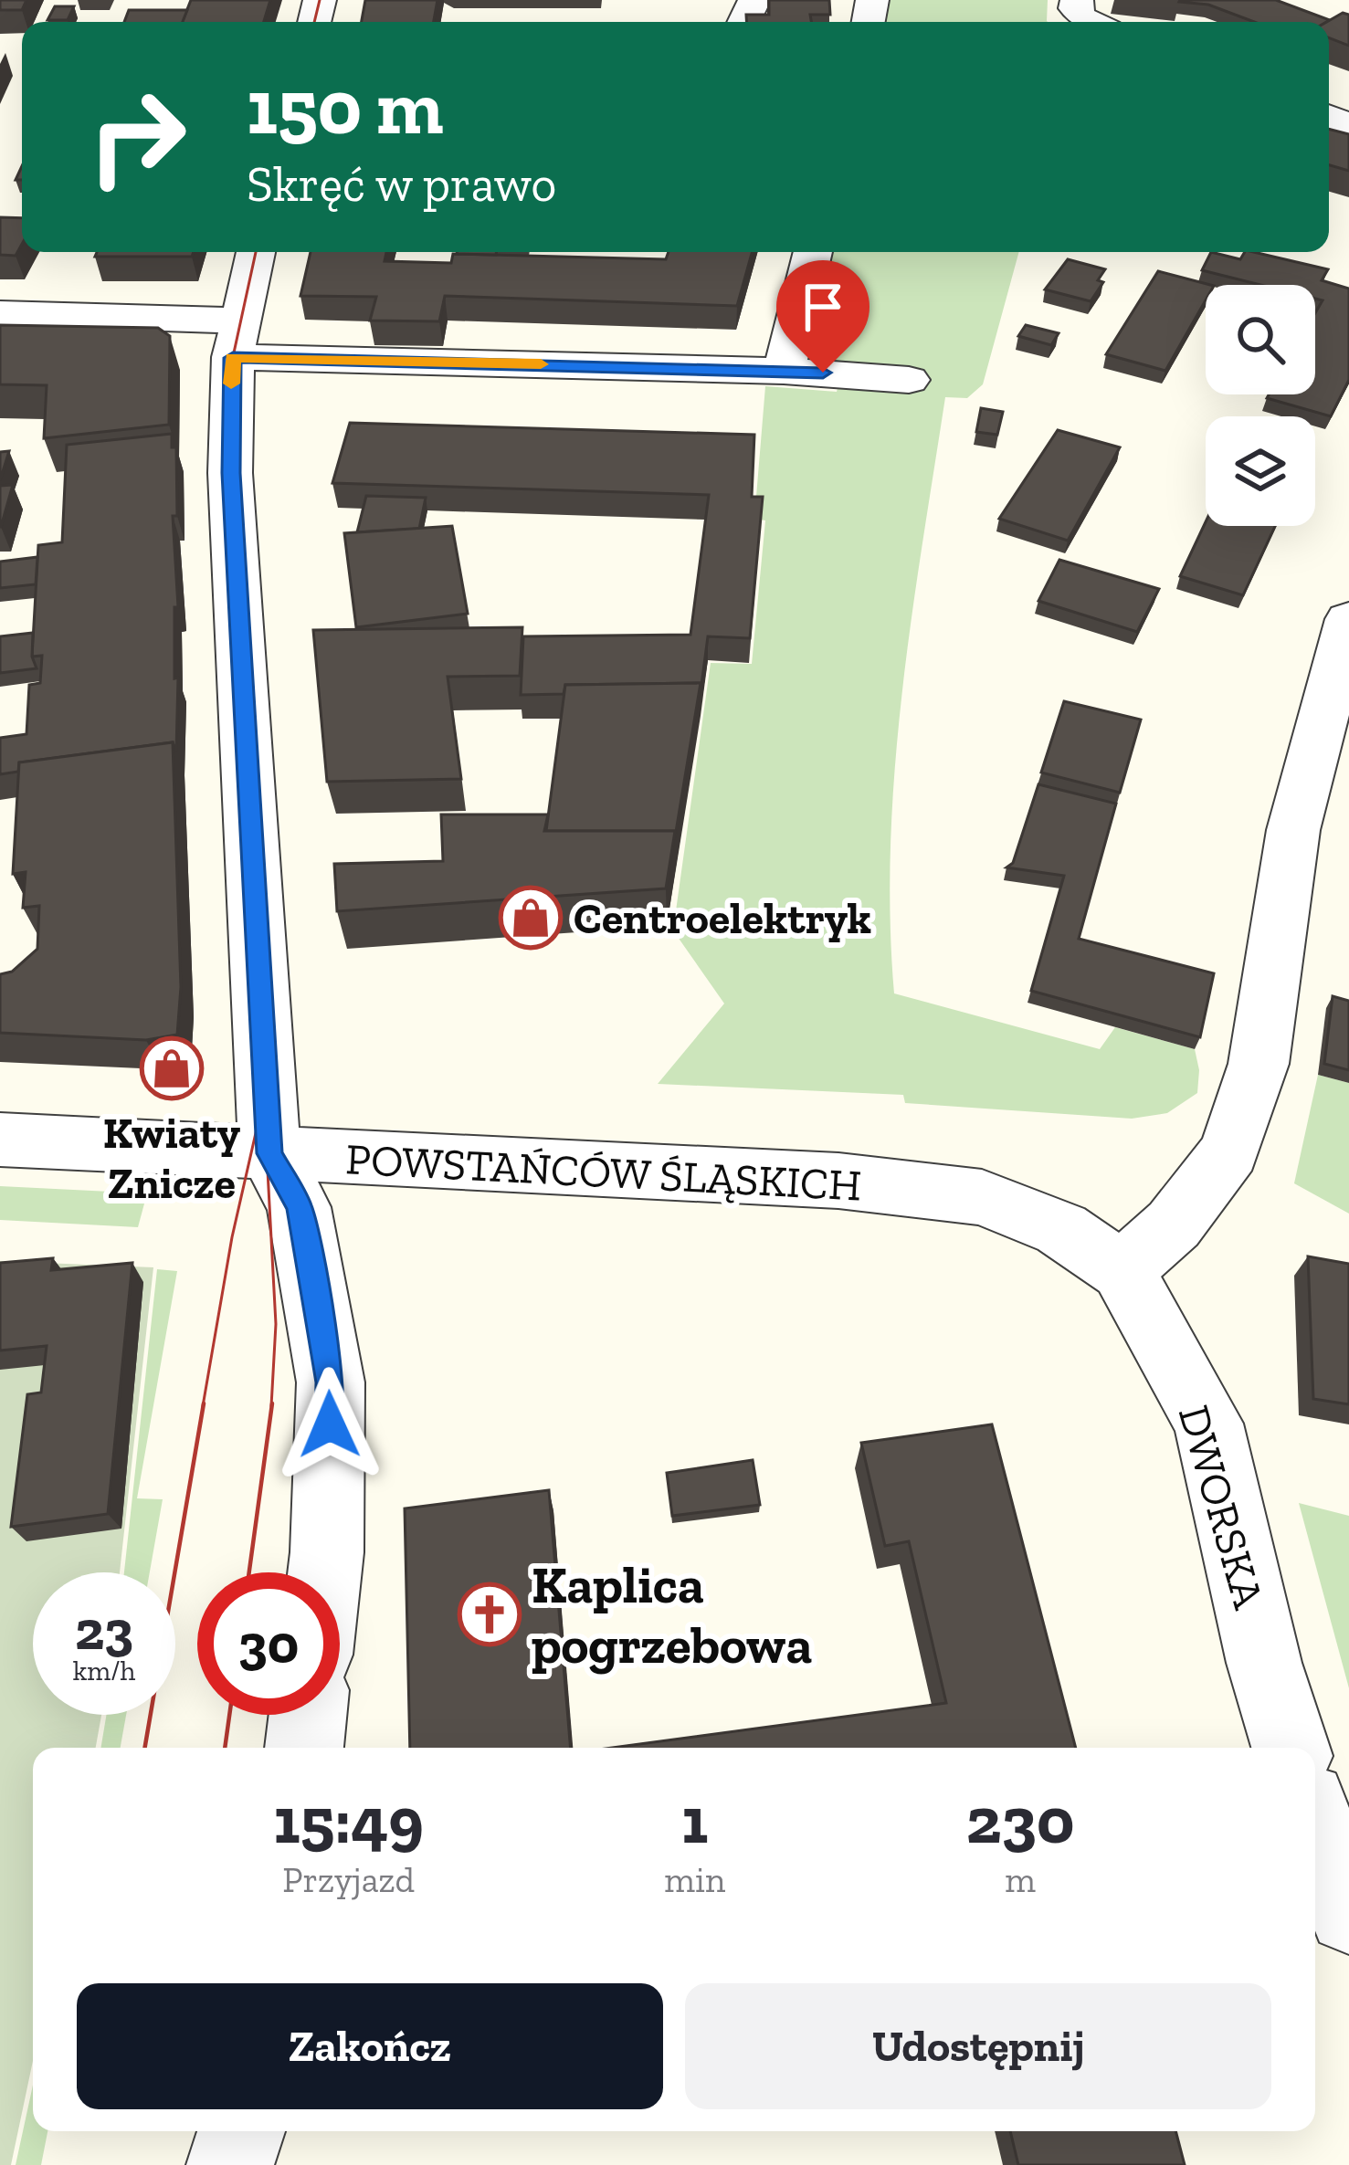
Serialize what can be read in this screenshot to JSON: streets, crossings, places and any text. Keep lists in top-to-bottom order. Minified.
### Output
{"streets":{"street":["POWSTAŃCÓW ŚLĄSKICH","DWORSKA"]},"crossings":[["POWSTAŃCÓW ŚLĄSKICH","DWORSKA"]],"places":{"shop":["Centroelektryk","Kwiaty Znicze"],"church":["Kaplica pogrzebowa"]},"page":{"turn":["150 m","Skręć w prawo"],"speed":"23 km/h","limit":"30","eta":["15:49","Przyjazd","1","min","230","m"],"buttons":["Zakończ","Udostępnij"]}}
